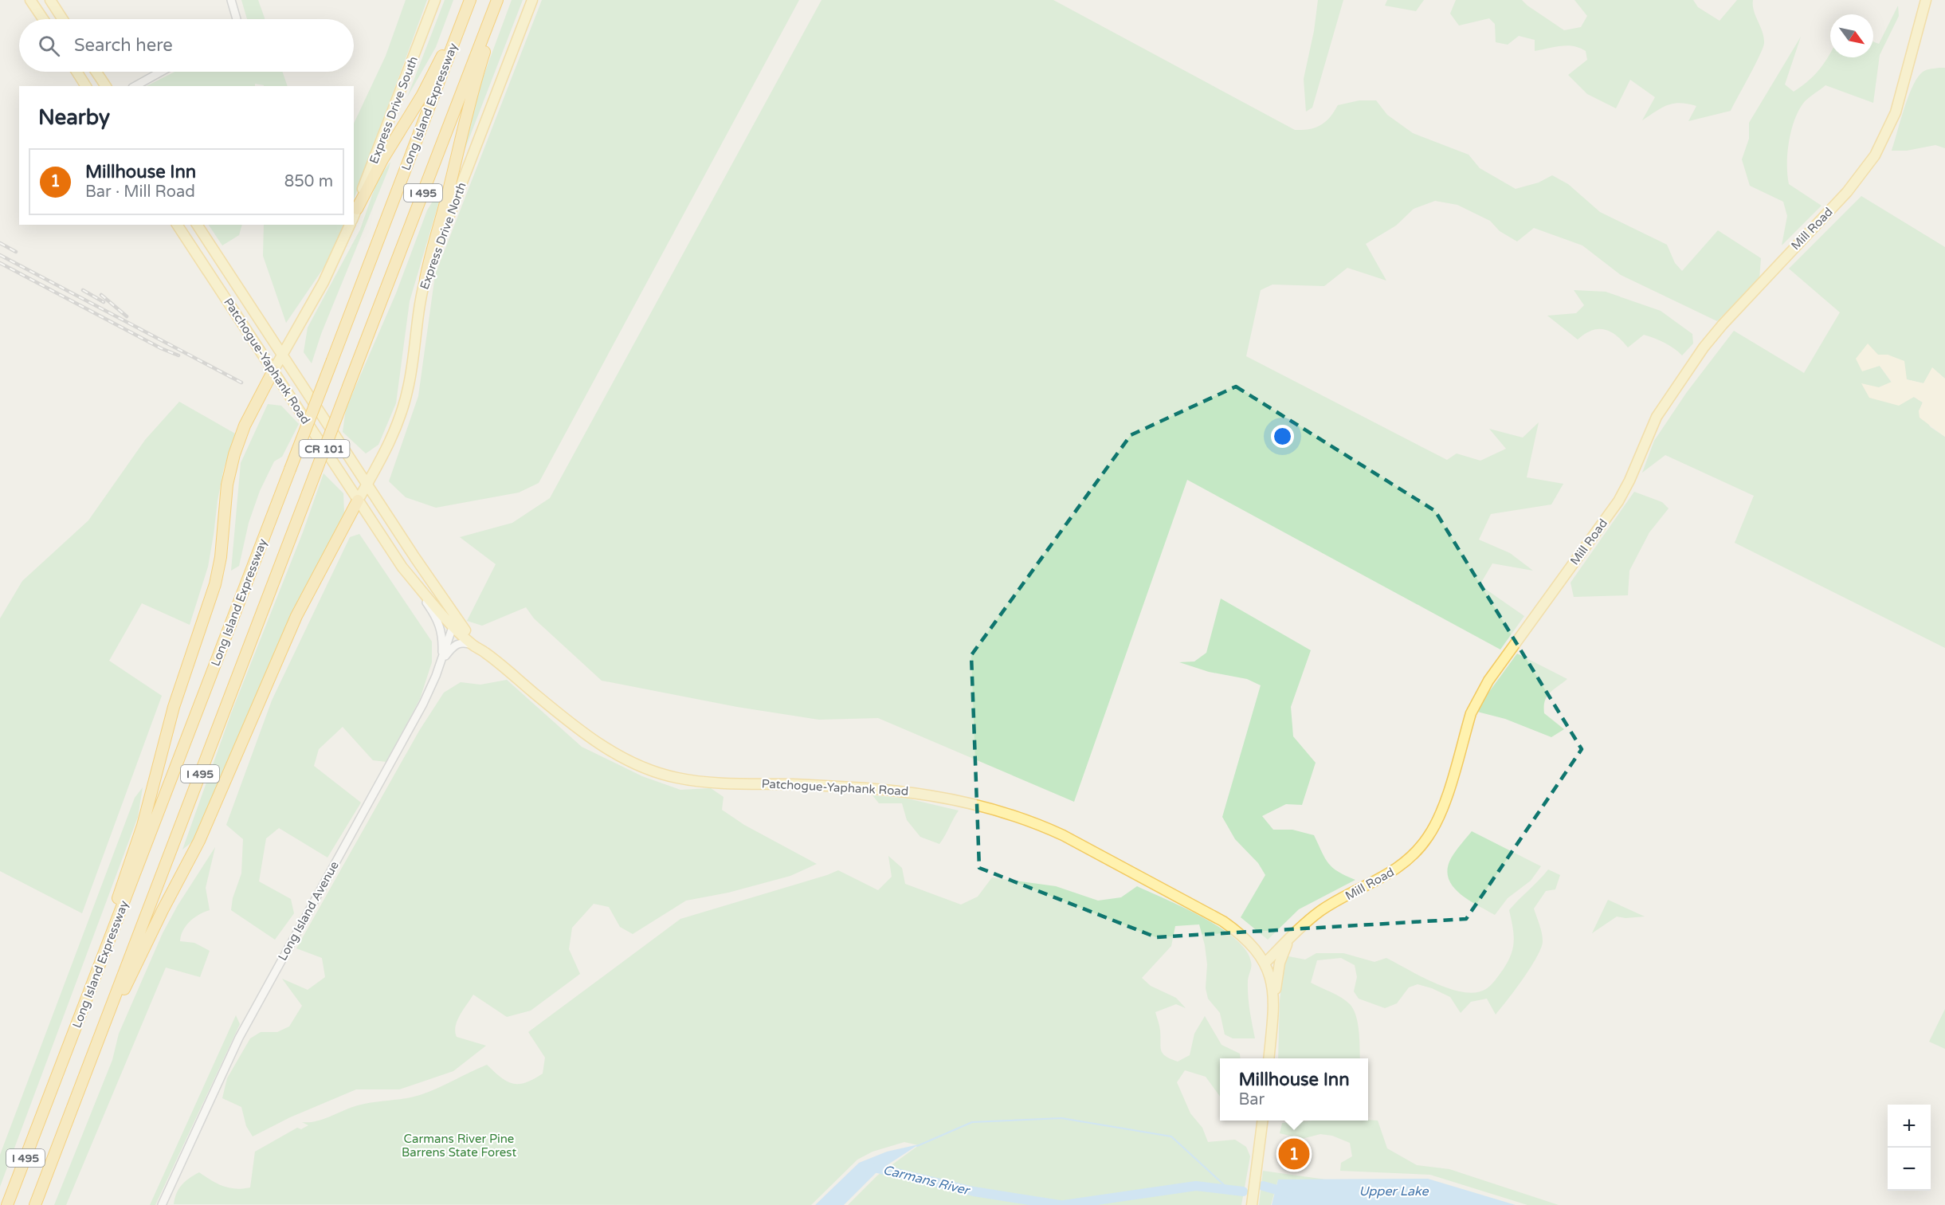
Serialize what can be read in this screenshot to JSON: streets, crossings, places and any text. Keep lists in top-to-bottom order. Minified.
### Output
{"streets":{"highway":["Long Island Expressway","I 495"],"main road":["Express Drive South","Mill Road","Express Drive North","Patchogue-Yaphank Road","CR 101"],"street":["Long Island Avenue"]},"crossings":[["Mill Road","Patchogue-Yaphank Road"],["Express Drive North","Patchogue-Yaphank Road"],["Patchogue-Yaphank Road","Long Island Avenue"]],"water":["Carmans River","Upper Lake"],"parks":["Carmans River Pine Barrens State Forest"],"north":"bottom right","page":{"search":"Search here","heading":"Nearby","list":[{"mark":"1","name":"Millhouse Inn","note":"Bar · Mill Road","value":"850 m"}],"popup":["Millhouse Inn","Bar"],"map_buttons":["+","−"],"pins":"1"}}
